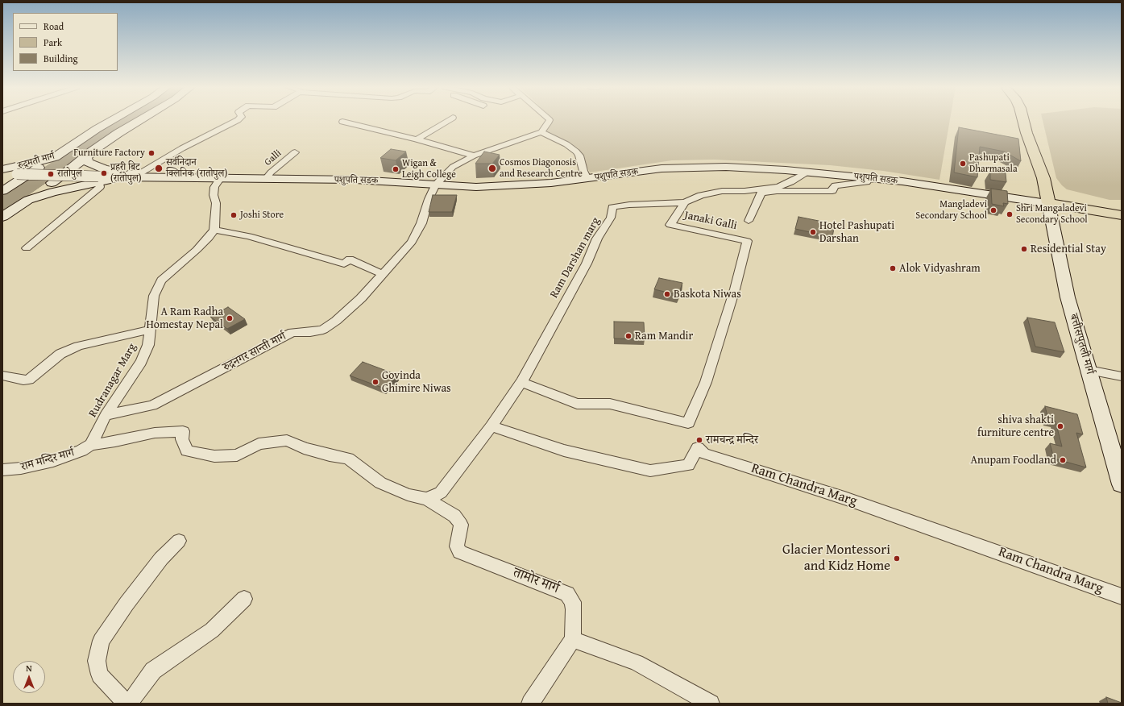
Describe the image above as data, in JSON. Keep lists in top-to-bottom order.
{
  "streets": {
    "main road": ["रुद्रमती मार्ग", "पशुपति सडक", "बत्तीसपुतली मार्ग"],
    "street": [
      "Galli",
      "Janaki Galli",
      "Ram Darshan marg",
      "रुद्रनगर सान्ती मार्ग",
      "Rudranagar Marg",
      "राम मन्दिर मार्ग",
      "Ram Chandra Marg",
      "तामोर मार्ग"
    ]
  },
  "crossings": [
    ["Galli", "पशुपति सडक"],
    ["पशुपति सडक", "Janaki Galli"],
    ["पशुपति सडक", "बत्तीसपुतली मार्ग"],
    ["पशुपति सडक", "रुद्रनगर सान्ती मार्ग"],
    ["Janaki Galli", "Ram Darshan marg"],
    ["रुद्रनगर सान्ती मार्ग", "Rudranagar Marg"],
    ["Rudranagar Marg", "राम मन्दिर मार्ग"],
    ["राम मन्दिर मार्ग", "तामोर मार्ग"]
  ],
  "places": [
    "Furniture Factory",
    "Pashupati Dharmasala",
    "सर्वनिदान क्लिनिक (रातोपुल)",
    "Cosmos Diagonosis and Research Centre",
    "Wigan & Leigh College",
    "प्रहरी बिट (रातोपुल)",
    "रातोपुल",
    "Mangladevi Secondary School",
    "Shri Mangaladevi Secondary School",
    "Joshi Store",
    "Hotel Pashupati Darshan",
    "Residential Stay",
    "Alok Vidyashram",
    "Baskota Niwas",
    "A Ram Radha Homestay Nepal",
    "Ram Mandir",
    "Govinda Ghimire Niwas",
    "shiva shakti furniture centre",
    "रामचन्द्र मन्दिर",
    "Anupam Foodland",
    "Glacier Montessori and Kidz Home"
  ],
  "legend": ["Road", "Park", "Building"],
  "north": "top"
}
